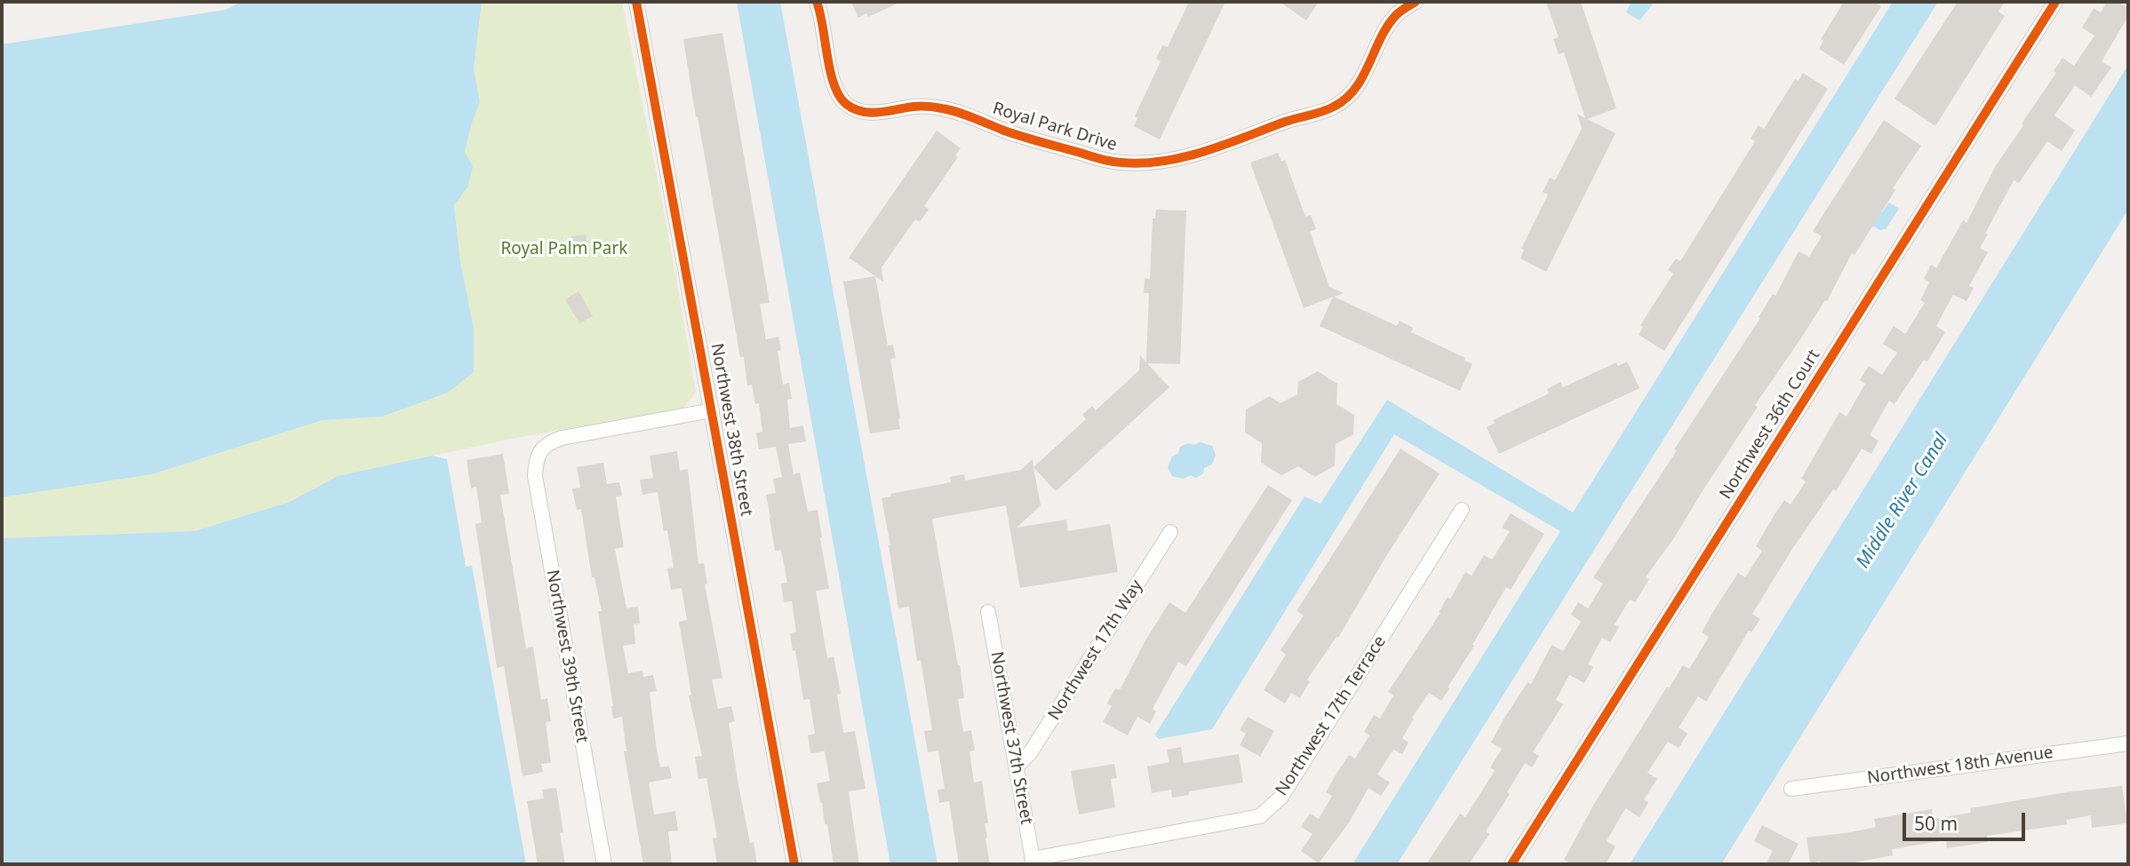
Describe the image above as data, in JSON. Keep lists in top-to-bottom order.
{
  "streets": {
    "street": [
      "Royal Park Drive",
      "Northwest 36th Court",
      "Northwest 38th Street",
      "Northwest 17th Way",
      "Northwest 39th Street",
      "Northwest 17th Terrace",
      "Northwest 37th Street",
      "Northwest 18th Avenue"
    ]
  },
  "crossings": [
    ["Northwest 38th Street", "Northwest 39th Street"],
    ["Northwest 17th Way", "Northwest 37th Street"],
    ["Northwest 17th Terrace", "Northwest 37th Street"]
  ],
  "water": ["Middle River Canal"],
  "parks": ["Royal Palm Park"],
  "scale_bar": "50 m"
}
